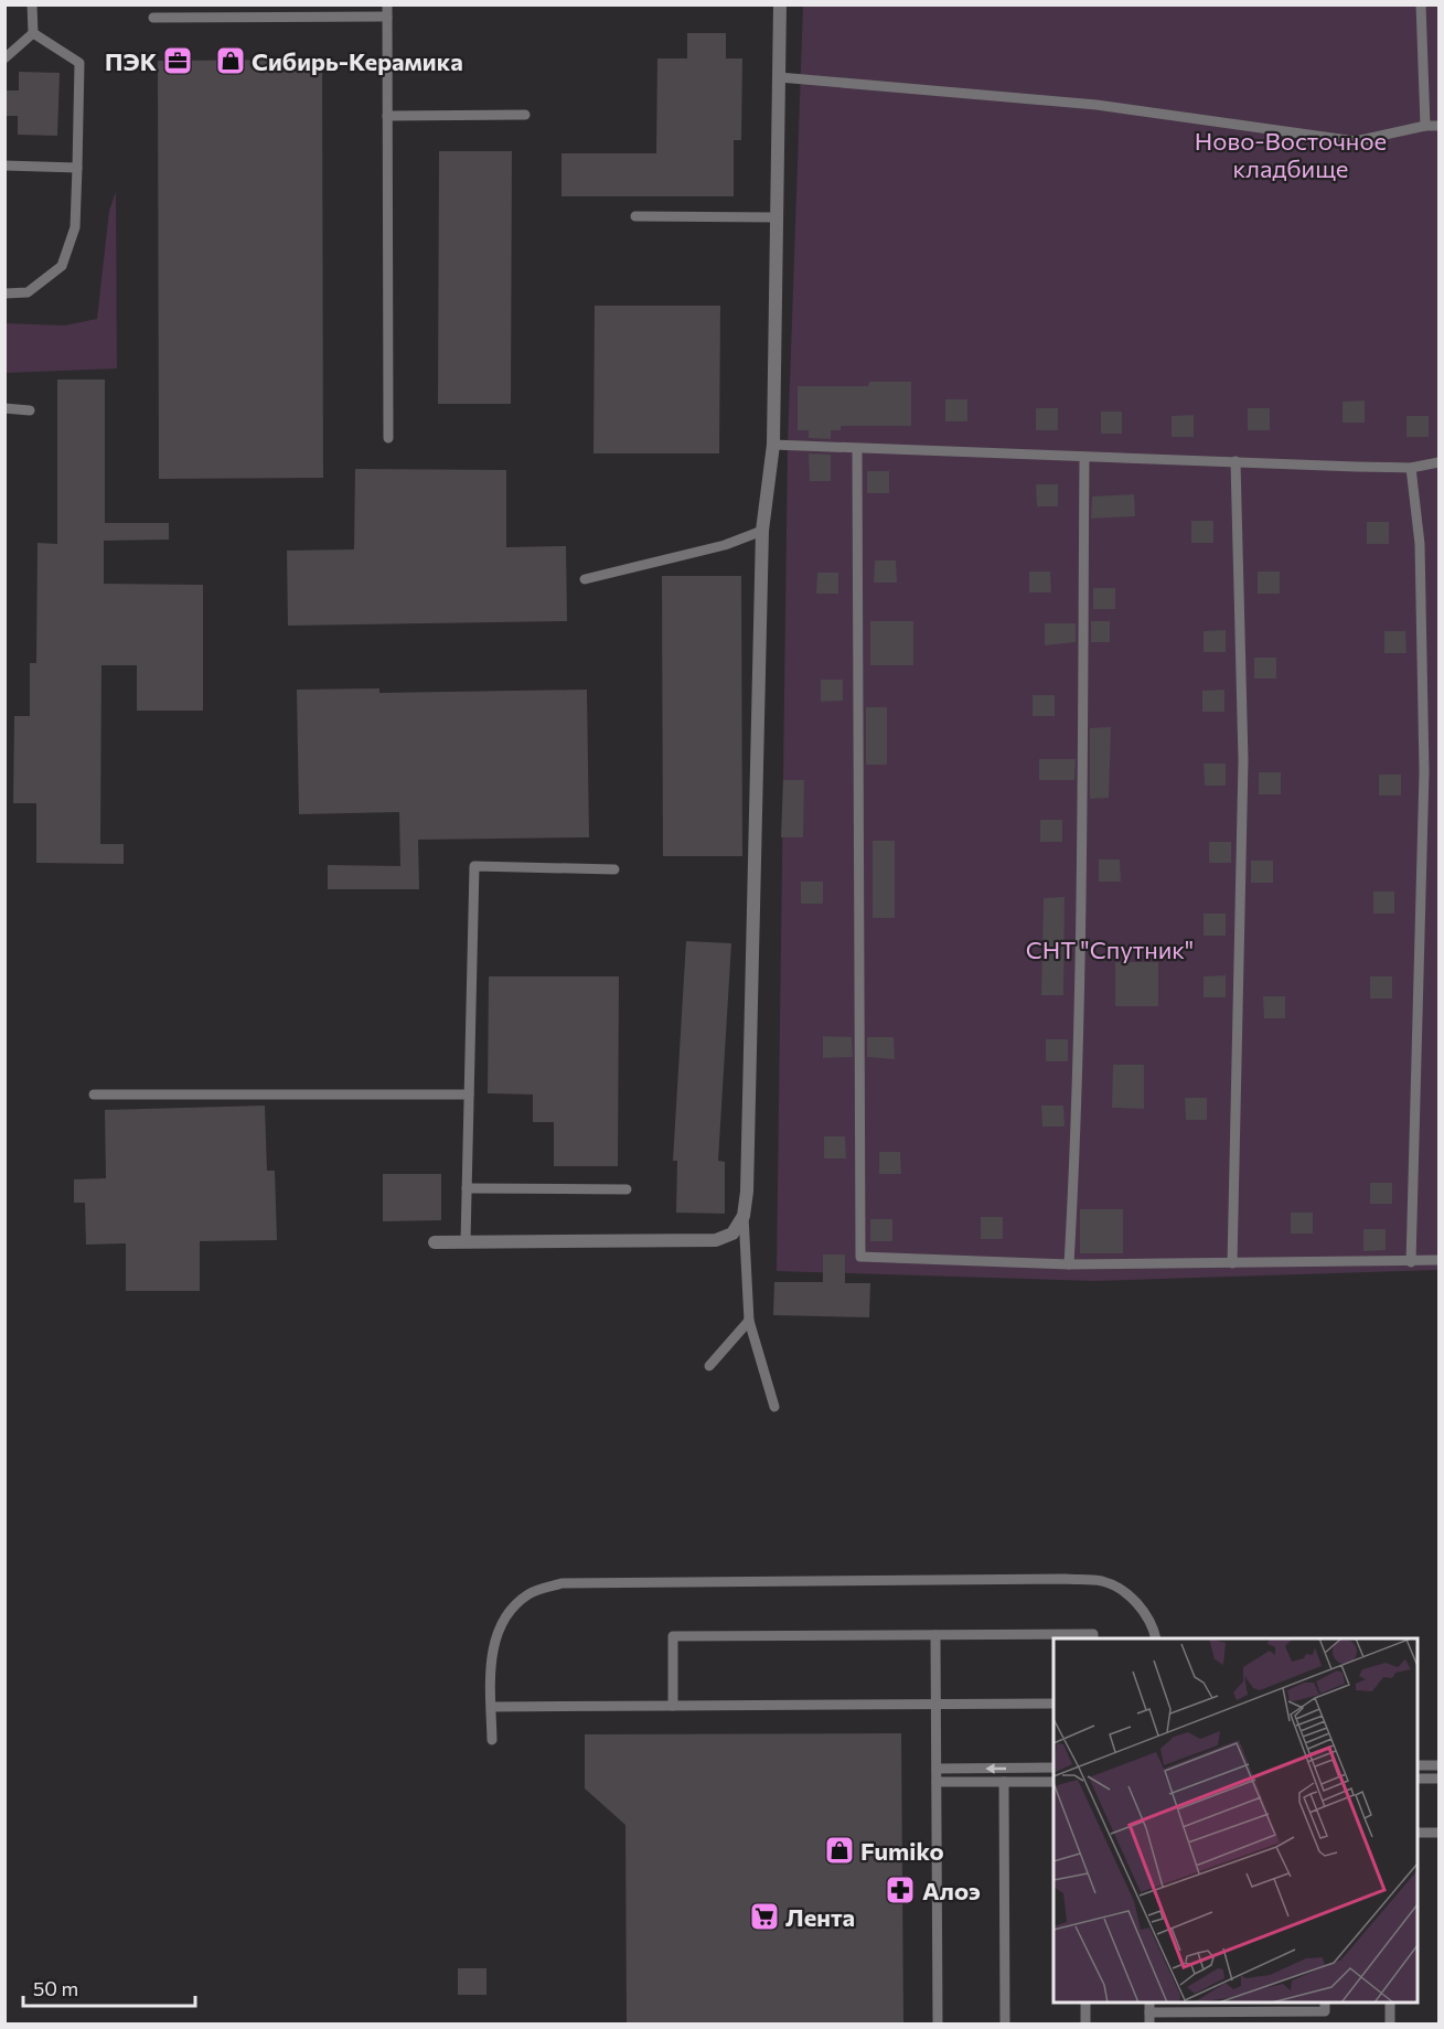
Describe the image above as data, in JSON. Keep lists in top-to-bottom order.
{
  "parks": ["Ново-Восточное кладбище", "СНТ \"Спутник\""],
  "places": {
    "office": ["ПЭК"],
    "shop": ["Сибирь-Керамика", "Fumiko"],
    "pharmacy": ["Алоэ"],
    "supermarket": ["Лента"]
  },
  "scale_bar": "50 m"
}
